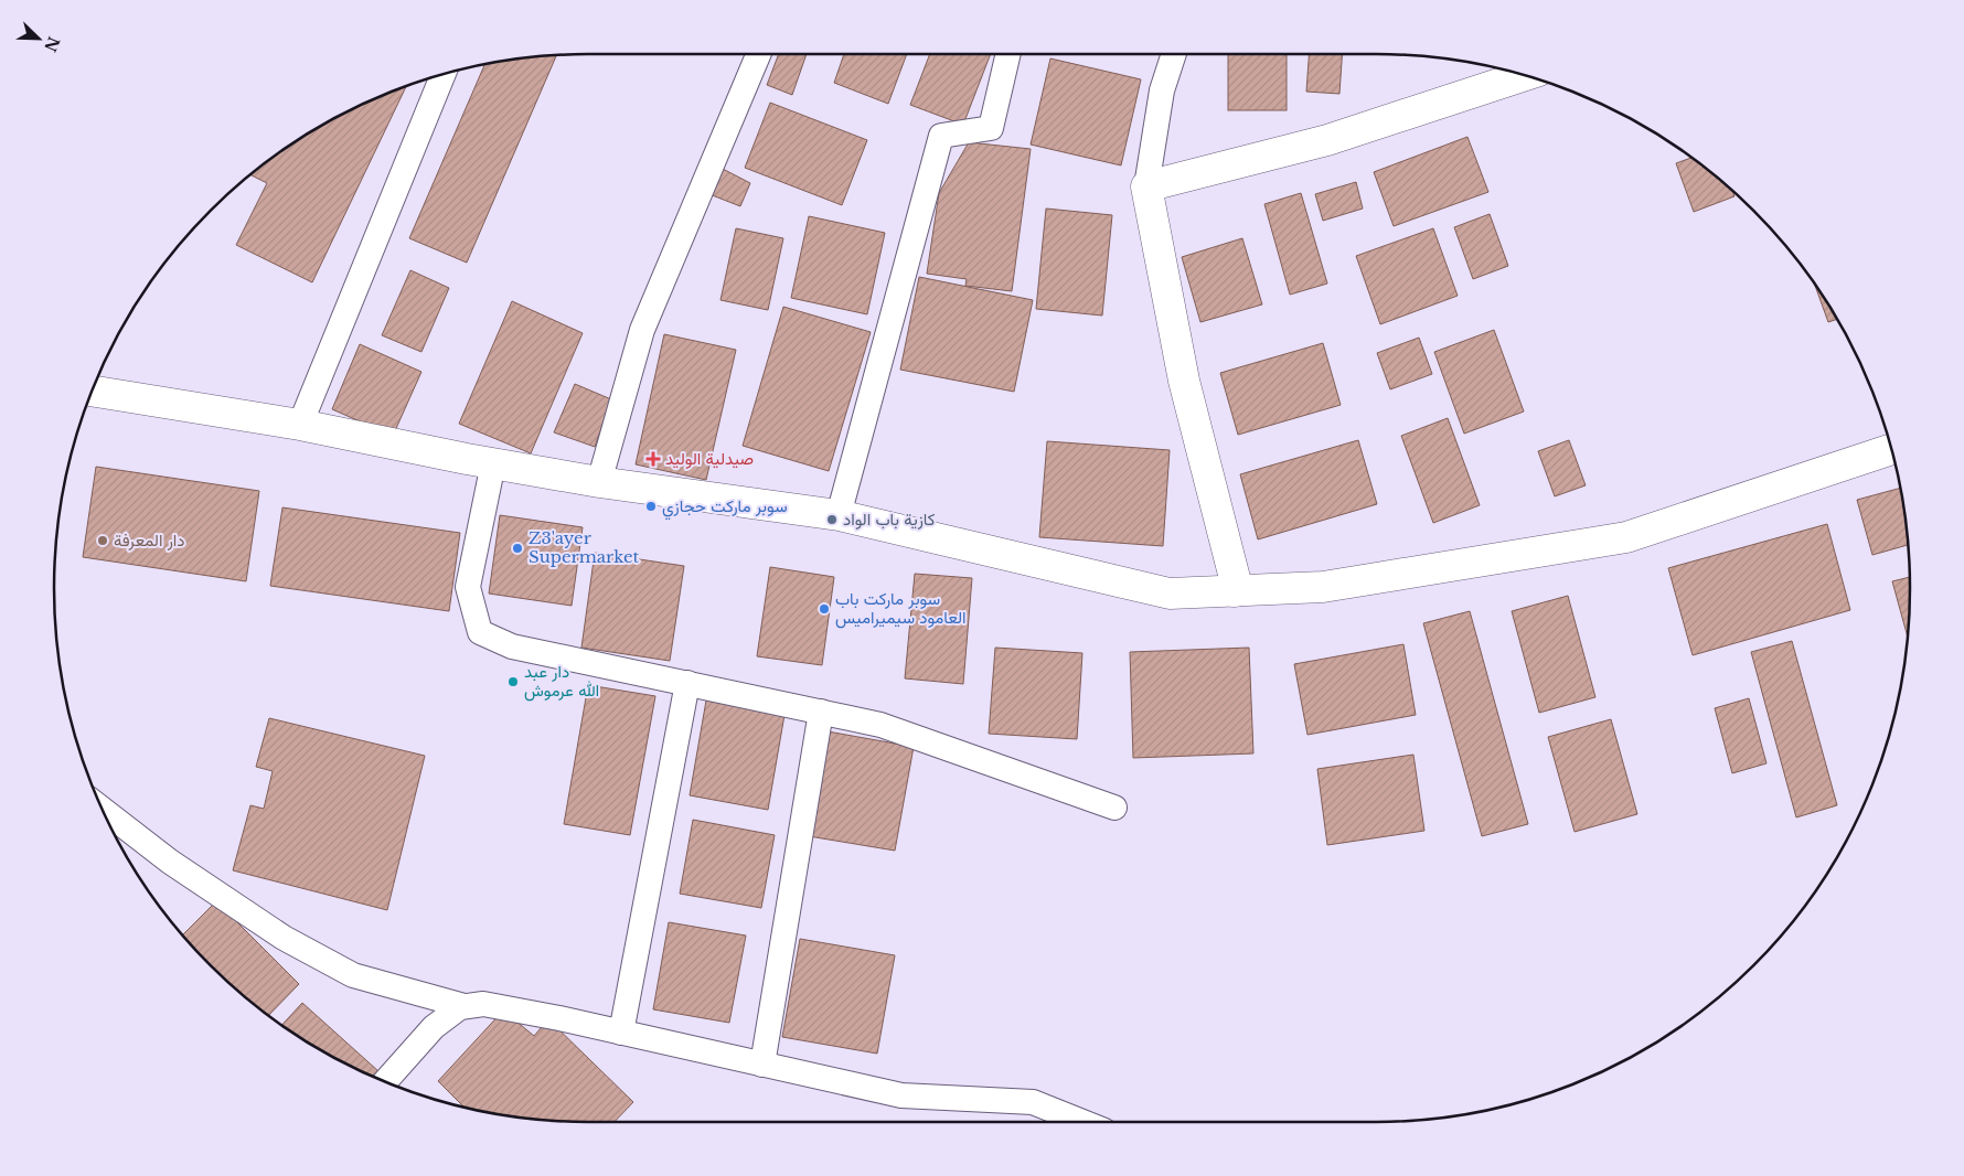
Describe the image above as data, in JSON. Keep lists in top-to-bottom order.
{
  "places": {
    "health": ["صيدلية الوليد"],
    "other": [
      "سوبر ماركت حجازي",
      "كازية باب الواد",
      "دار المعرفة",
      "Z3'ayer Supermarket",
      "سوبر ماركت باب العامود سيميراميس",
      "دار عبد الله عرموش"
    ]
  },
  "north": "bottom right"
}
